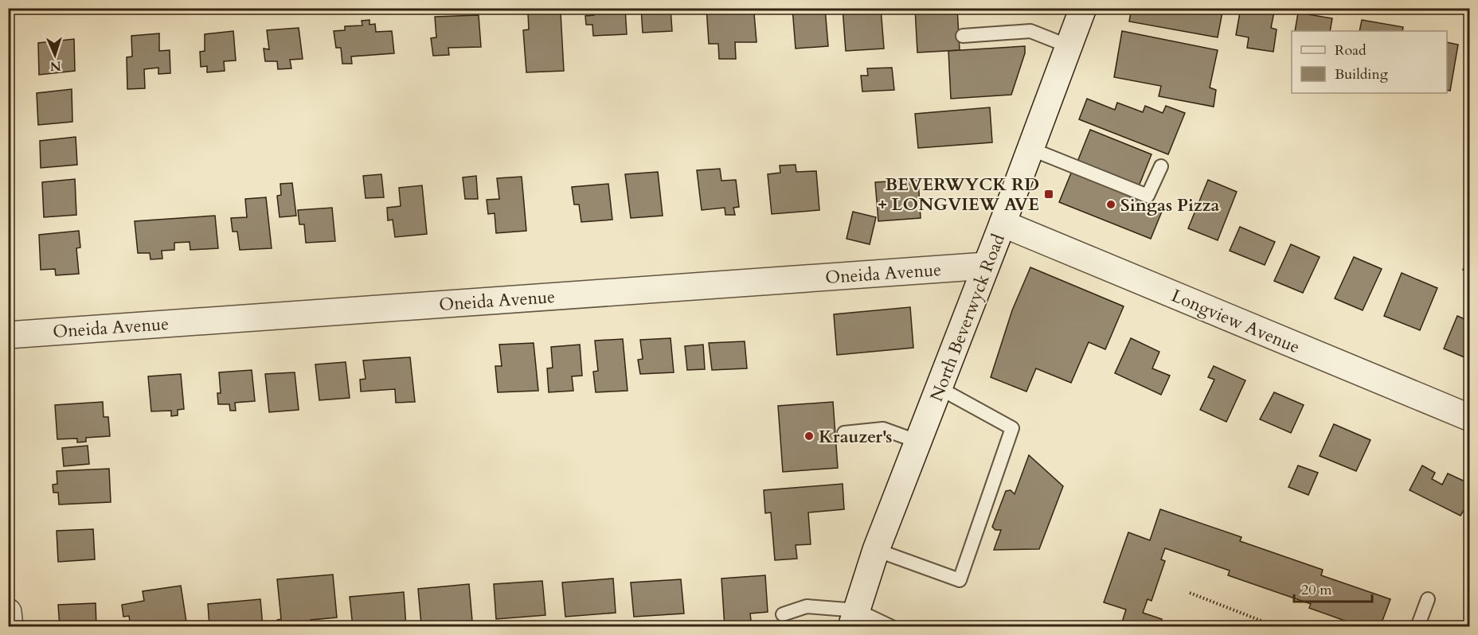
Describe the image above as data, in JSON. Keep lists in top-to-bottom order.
{
  "streets": {
    "street": ["Oneida Avenue", "North Beverwyck Road", "Longview Avenue"]
  },
  "crossings": [
    ["Oneida Avenue", "North Beverwyck Road"],
    ["North Beverwyck Road", "Longview Avenue"]
  ],
  "places": {
    "transit": ["BEVERWYCK RD + LONGVIEW AVE"],
    "other": ["Singas Pizza", "Krauzer's"]
  },
  "legend": ["Road", "Building"],
  "scale_bar": "20 m",
  "north": "bottom"
}
